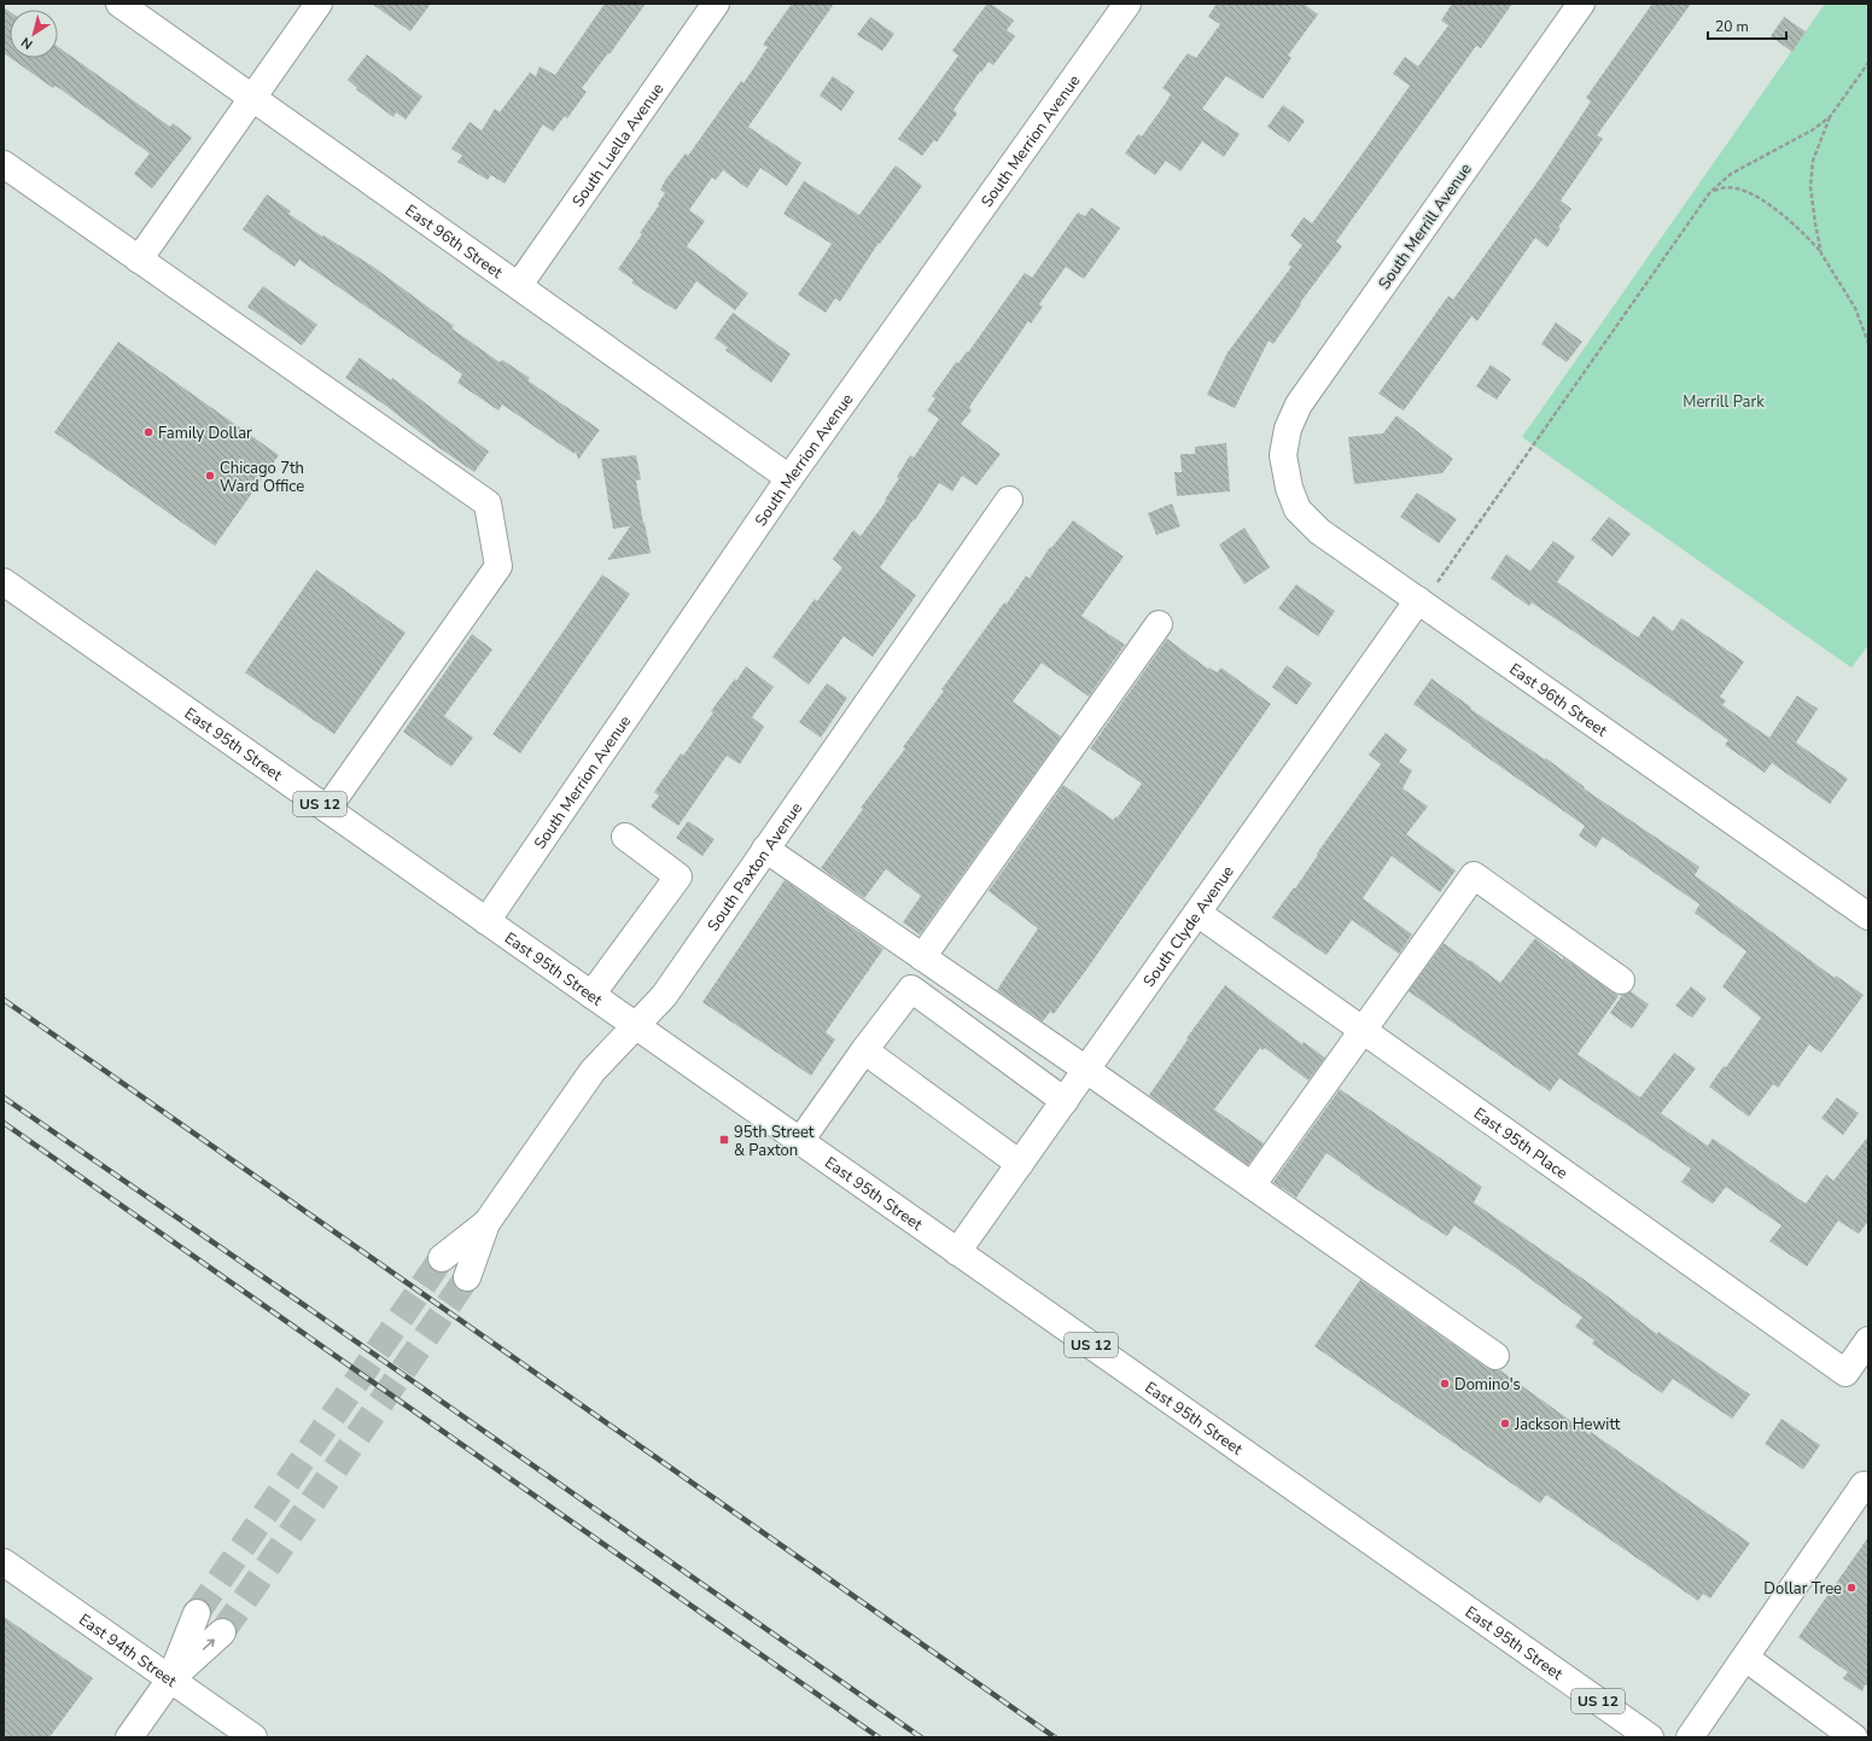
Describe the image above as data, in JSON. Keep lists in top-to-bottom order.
{
  "streets": {
    "street": [
      "South Merrion Avenue",
      "South Luella Avenue",
      "South Merrill Avenue",
      "East 96th Street",
      "East 95th Street",
      "US 12",
      "South Paxton Avenue",
      "South Clyde Avenue",
      "East 95th Place",
      "East 94th Street"
    ]
  },
  "crossings": [
    ["South Merrion Avenue", "East 96th Street"],
    ["South Merrion Avenue", "East 95th Street"],
    ["South Luella Avenue", "East 96th Street"],
    ["South Merrill Avenue", "East 96th Street"],
    ["East 96th Street", "South Clyde Avenue"],
    ["East 95th Street", "South Paxton Avenue"],
    ["East 95th Street", "South Clyde Avenue"],
    ["South Clyde Avenue", "East 95th Place"]
  ],
  "parks": ["Merrill Park"],
  "places": {
    "other": [
      "Family Dollar",
      "Chicago 7th Ward Office",
      "Domino's",
      "Jackson Hewitt",
      "Dollar Tree"
    ],
    "transit": ["95th Street & Paxton"]
  },
  "scale_bar": "20 m",
  "north": "bottom left"
}
